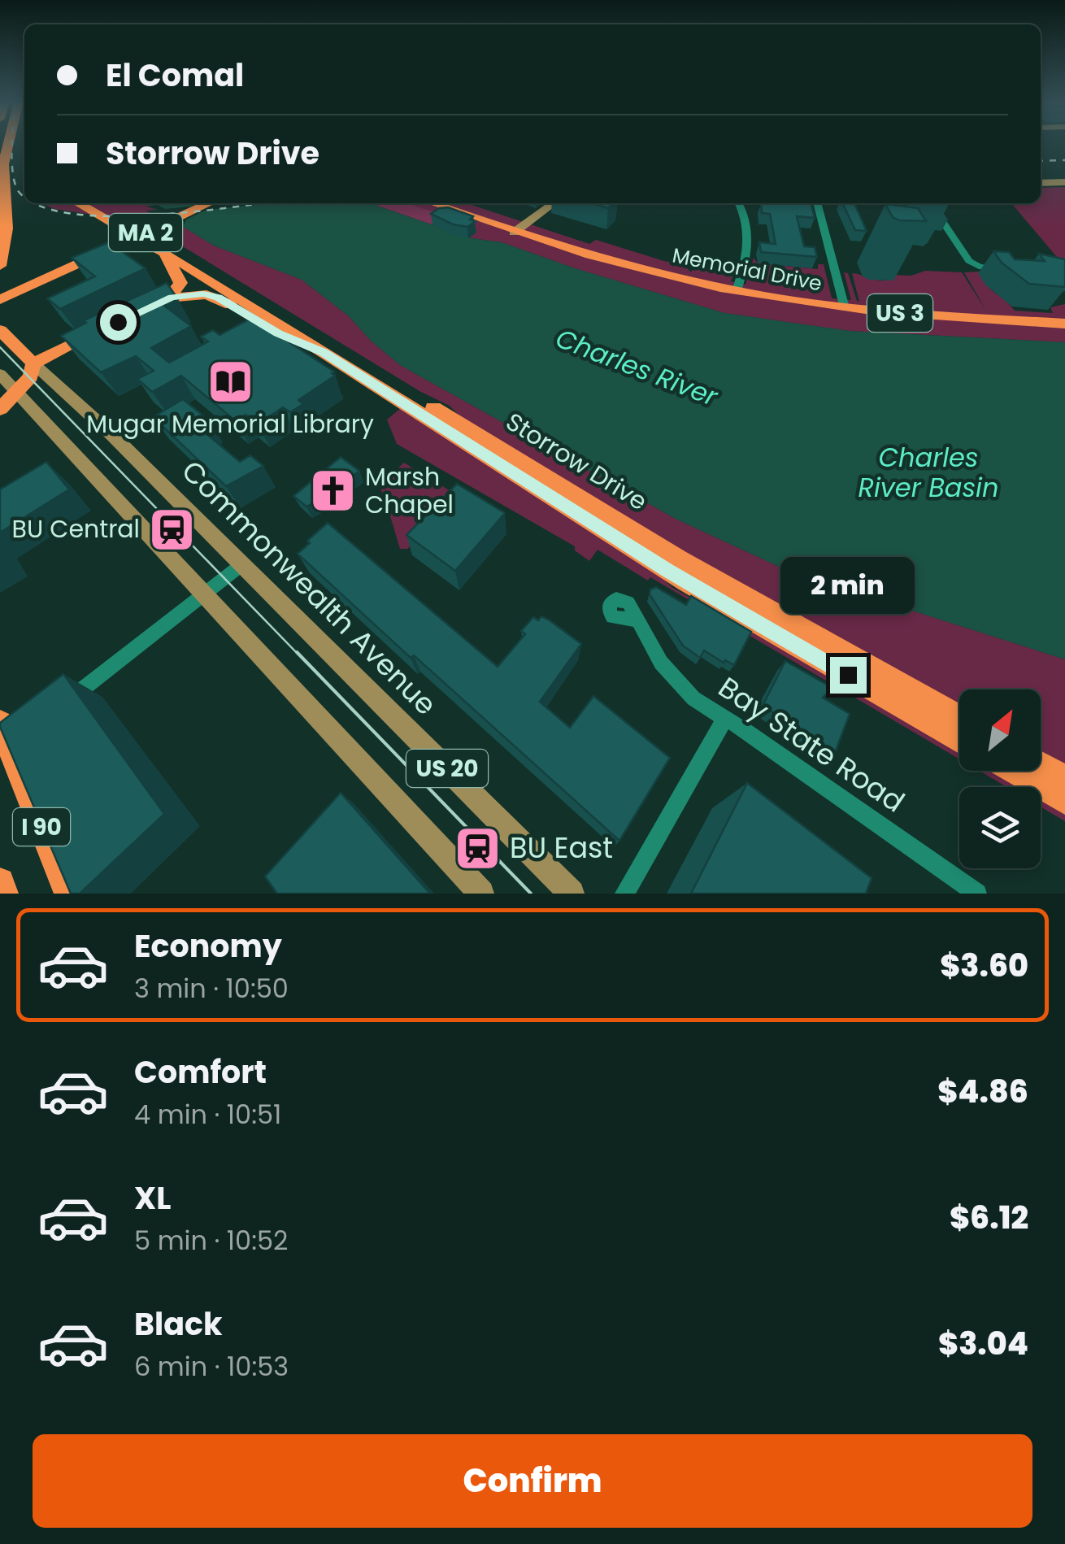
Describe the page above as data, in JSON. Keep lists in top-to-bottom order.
{
  "streets": {
    "highway": [
      "MA 2",
      "Memorial Drive",
      "US 3",
      "Storrow Drive",
      "Commonwealth Avenue",
      "US 20",
      "I 90"
    ],
    "street": ["Bay State Road"]
  },
  "water": ["Charles River", "Charles River Basin"],
  "places": {
    "library": ["Mugar Memorial Library"],
    "church": ["Marsh Chapel"],
    "station": ["BU Central", "BU East"]
  },
  "north": "top right",
  "page": {
    "banner": ["El Comal", "Storrow Drive"],
    "bubble": "2 min",
    "list": [
      {
        "name": "Economy",
        "note": "3 min · 10:50",
        "value": "$3.60"
      },
      {
        "name": "Comfort",
        "note": "4 min · 10:51",
        "value": "$4.86"
      },
      {
        "name": "XL",
        "note": "5 min · 10:52",
        "value": "$6.12"
      },
      {
        "name": "Black",
        "note": "6 min · 10:53",
        "value": "$3.04"
      }
    ],
    "buttons": "Confirm"
  }
}
